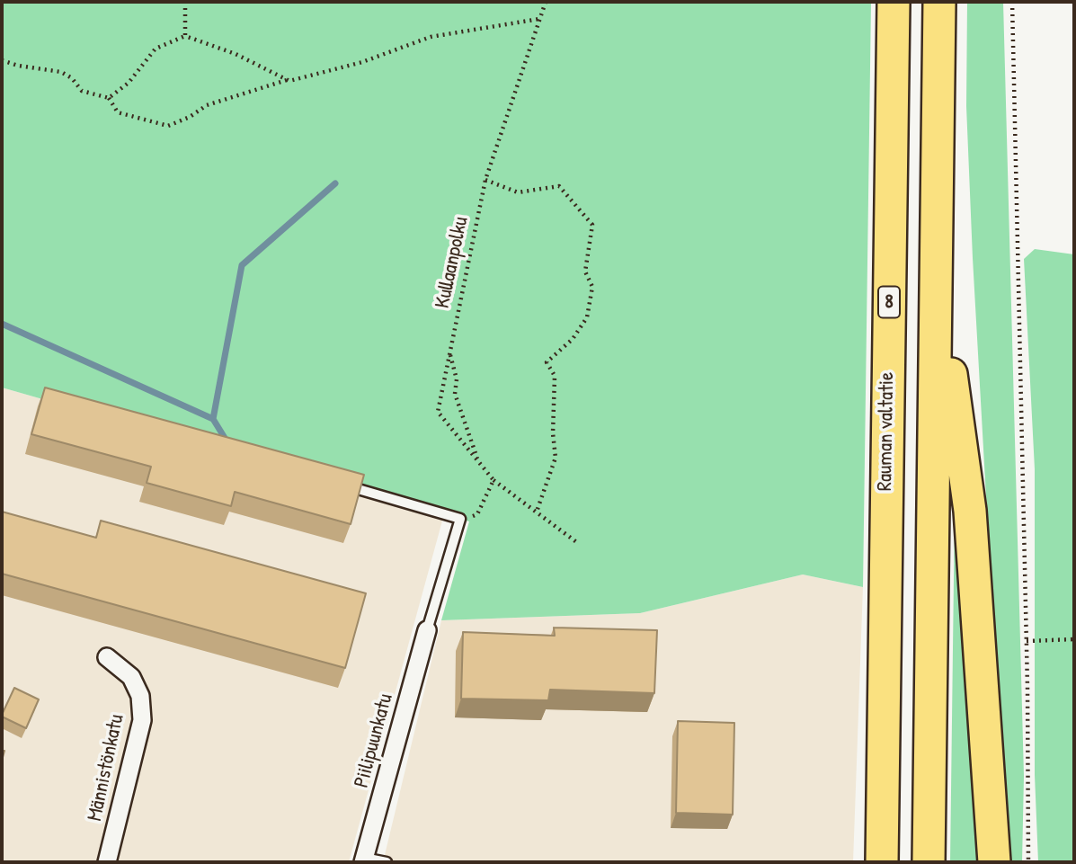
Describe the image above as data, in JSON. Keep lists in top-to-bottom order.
{
  "streets": {
    "highway": ["8", "Rauman valtatie"],
    "street": ["Piilipuunkatu", "Männistönkatu"],
    "path": ["Kullaanpolku"]
  }
}
